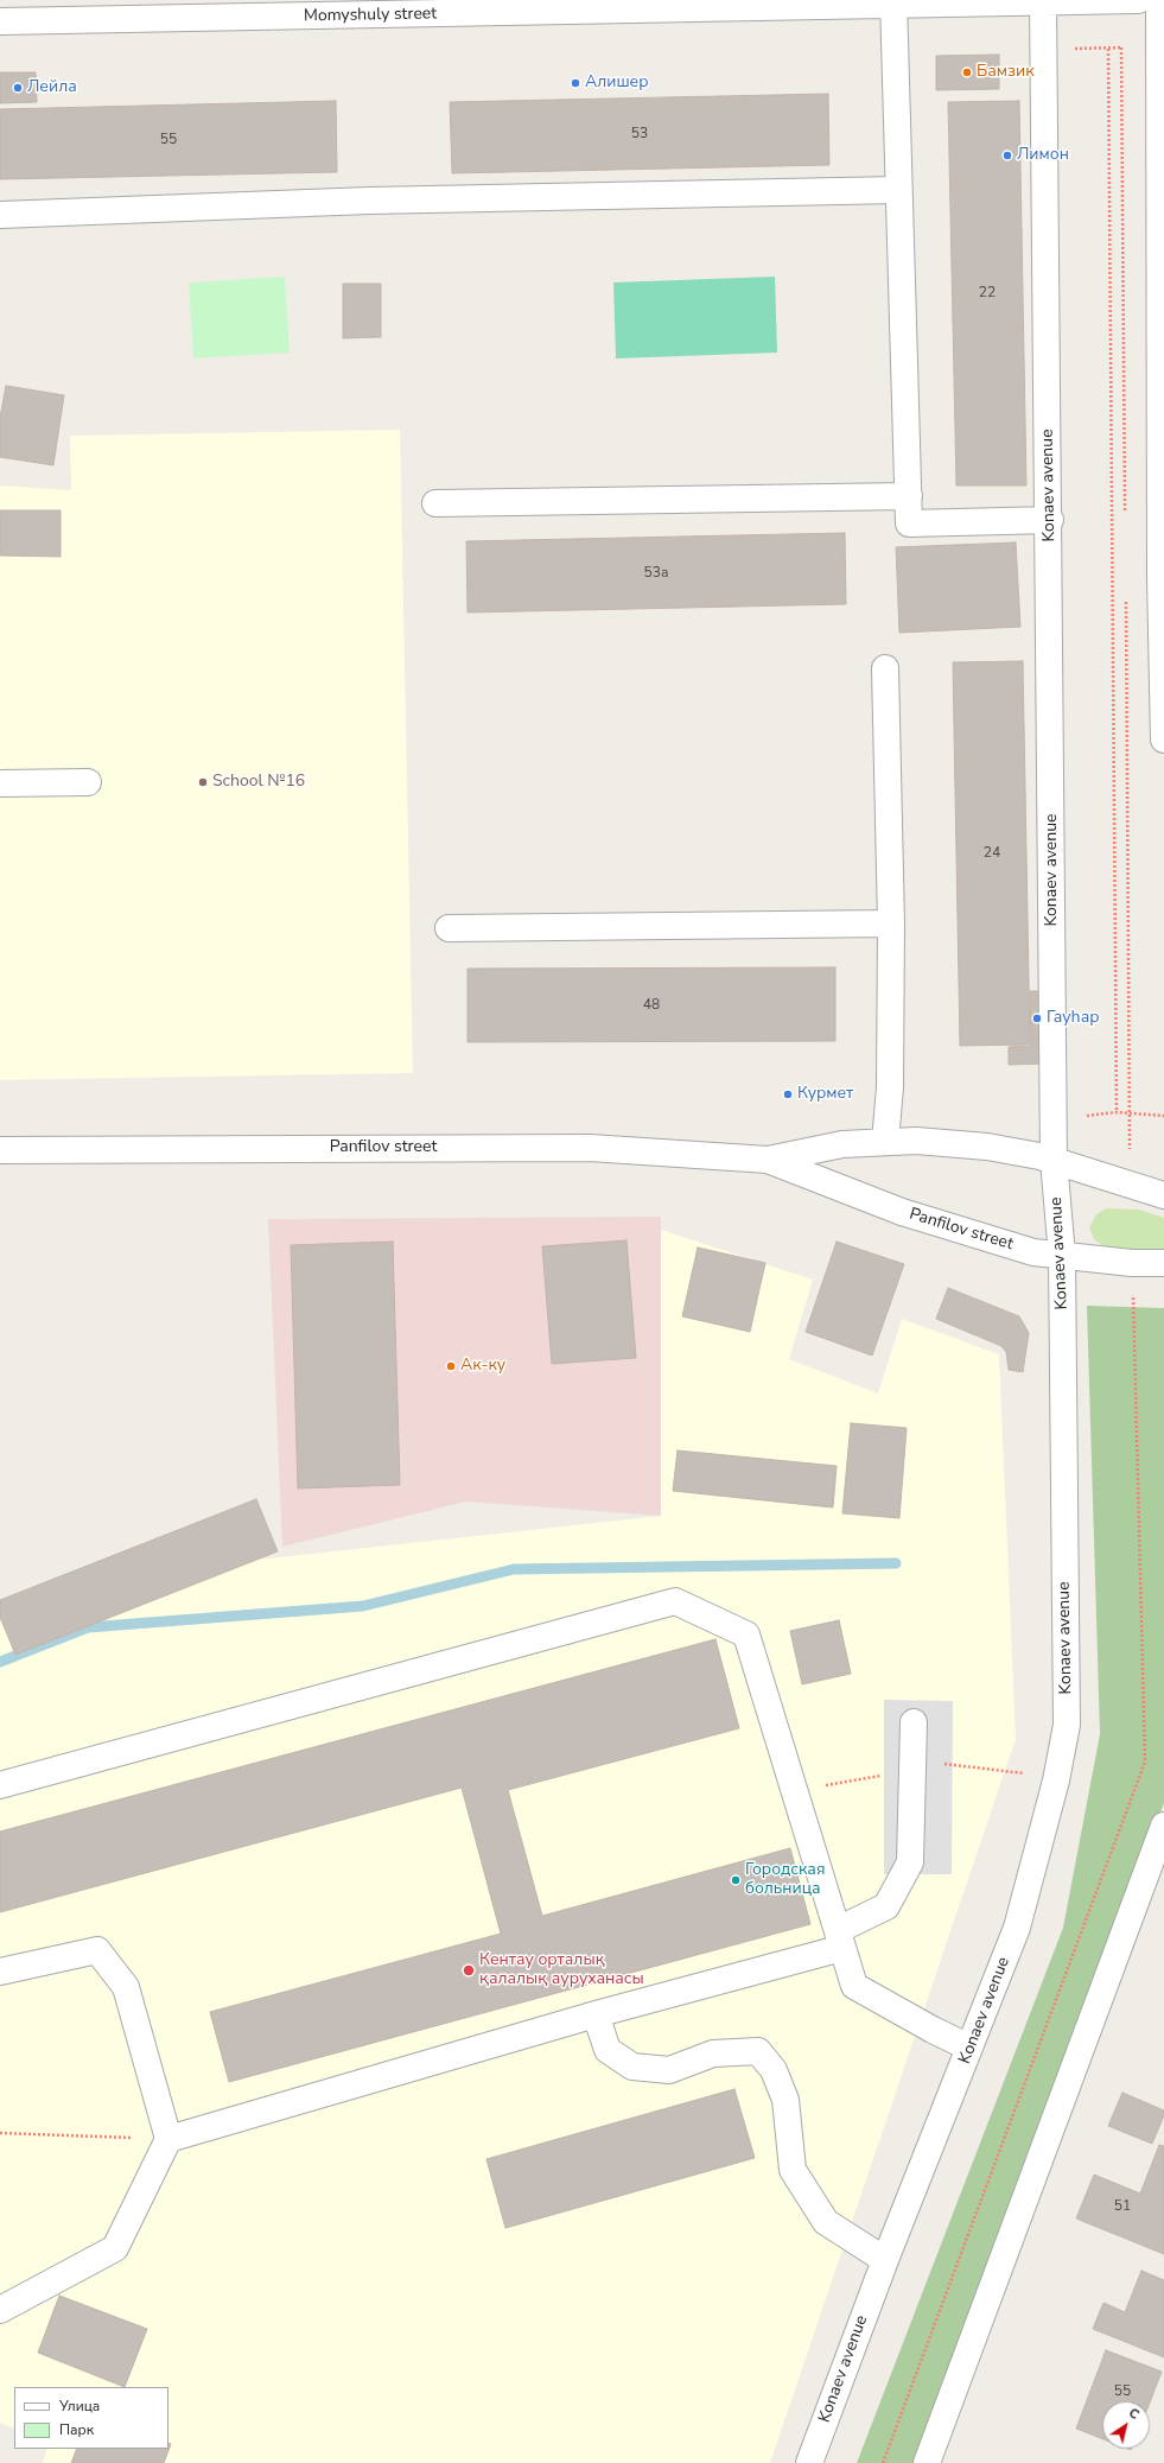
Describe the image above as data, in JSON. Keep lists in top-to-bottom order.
{
  "streets": {
    "street": ["Momyshuly street", "Konaev avenue", "Panfilov street"]
  },
  "crossings": [
    ["Momyshuly street", "Konaev avenue"],
    ["Konaev avenue", "Panfilov street"]
  ],
  "places": [
    "Бамзик",
    "Алишер",
    "Лейла",
    "Лимон",
    "School №16",
    "Гауһар",
    "Курмет",
    "Ак-ку",
    "Городская больница",
    "Кентау орталық қалалық ауруханасы"
  ],
  "house_numbers": [
    "53",
    "55",
    "22",
    "53а",
    "24",
    "48",
    "51",
    "55"
  ],
  "legend": ["Улица", "Парк"],
  "north": "top right"
}
